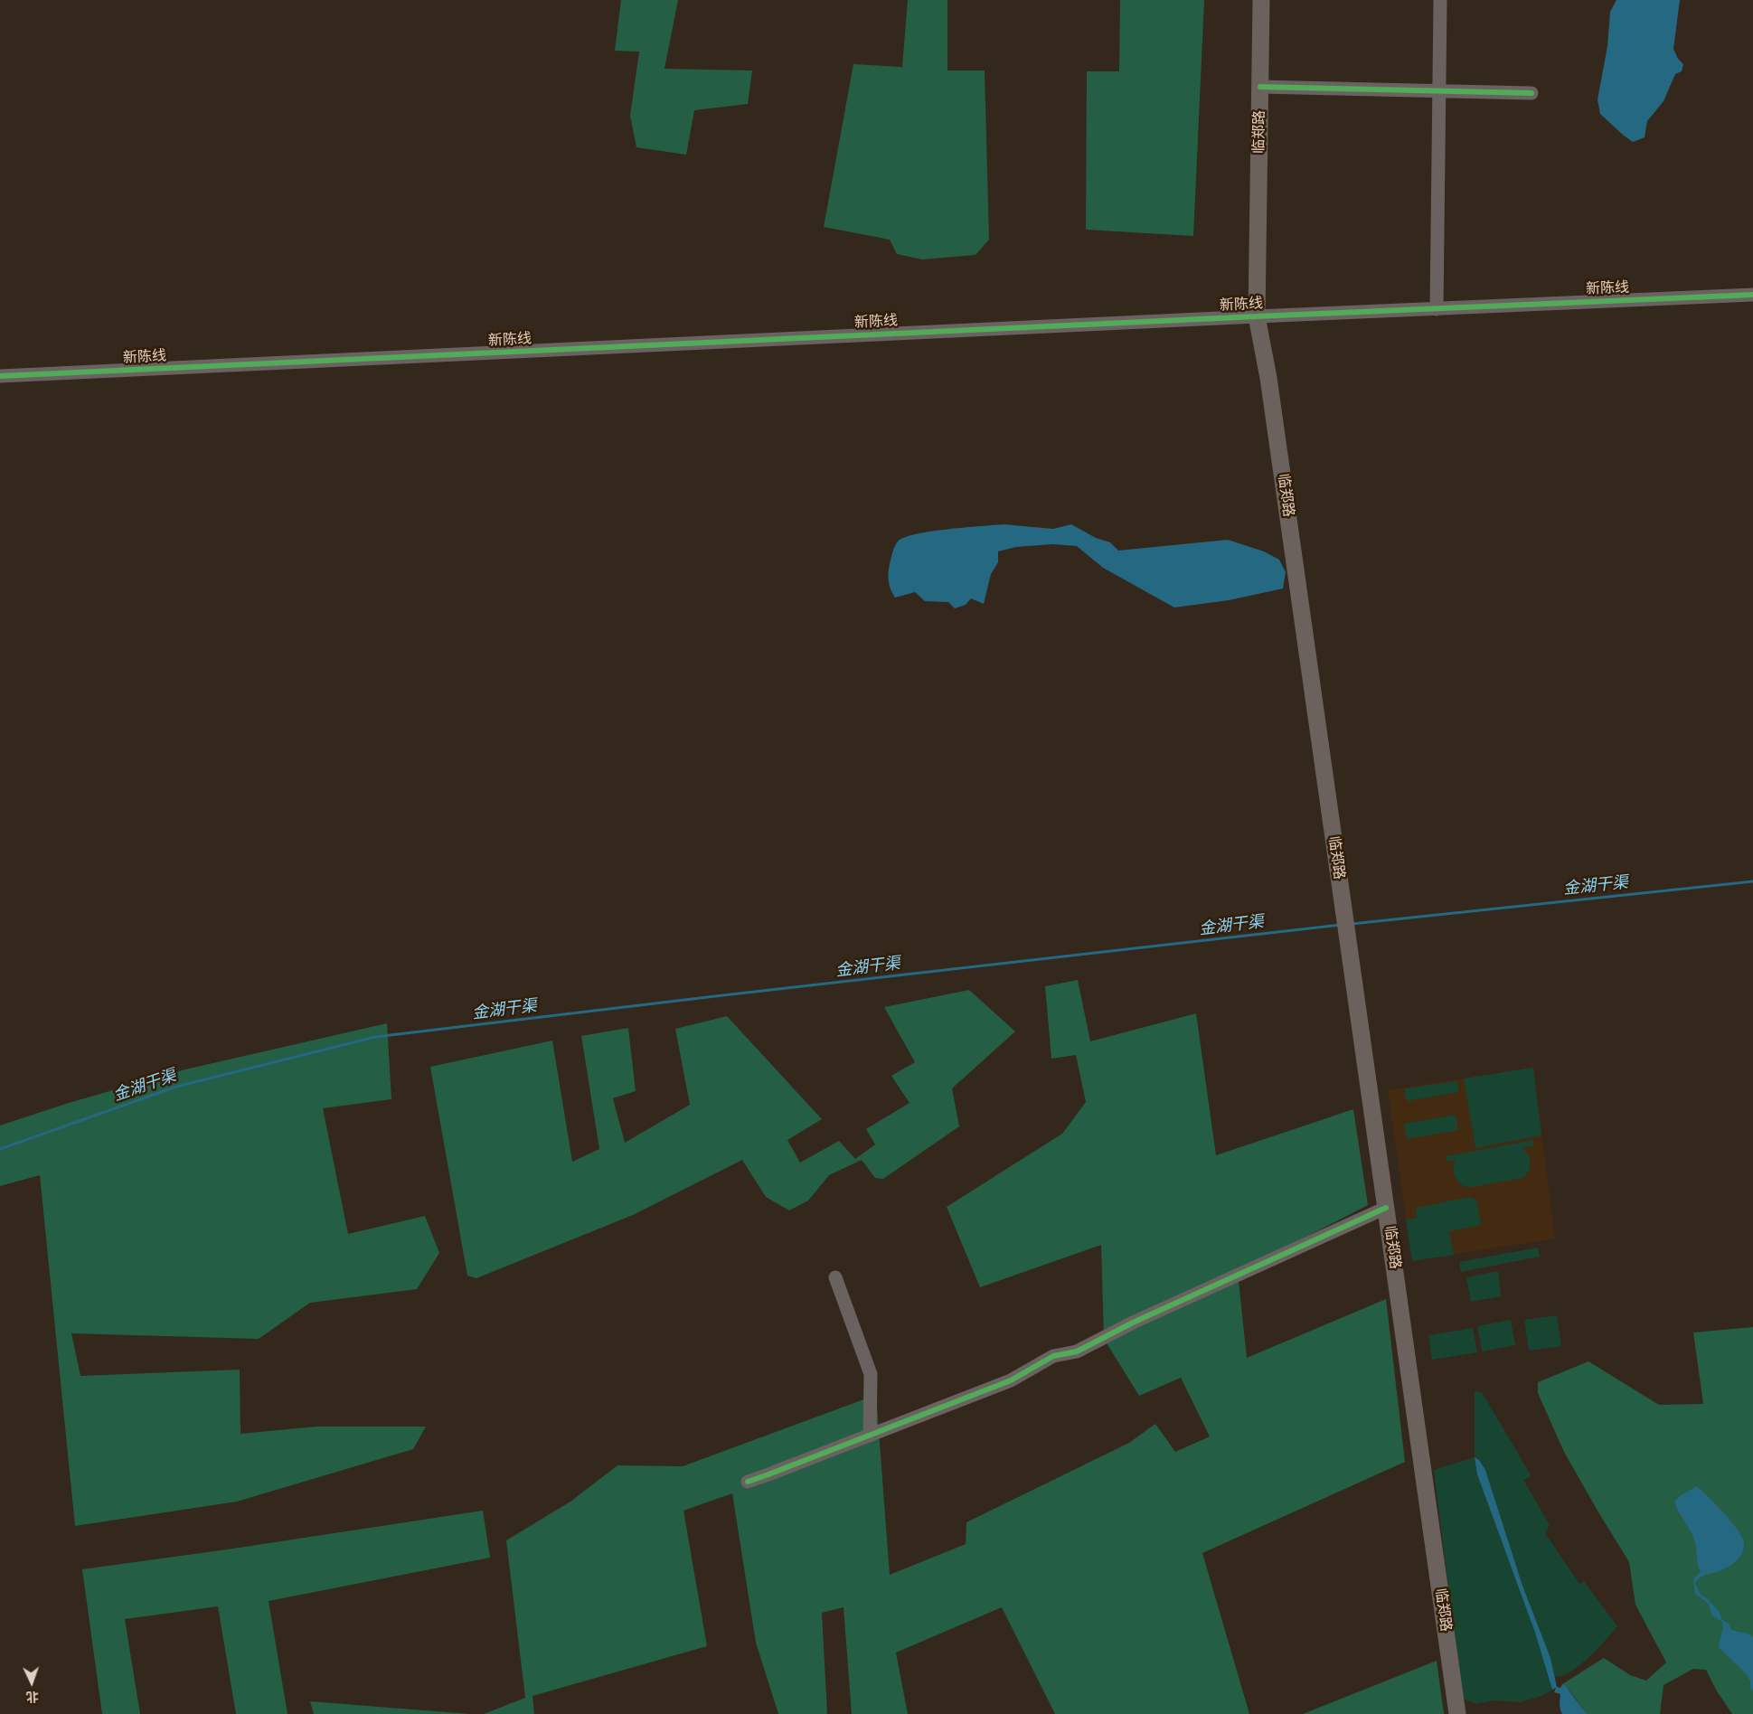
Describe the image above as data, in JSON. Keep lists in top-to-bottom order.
{
  "streets": {
    "main road": ["临郑路"],
    "street": ["新陈线"]
  },
  "crossings": [
    ["临郑路", "新陈线"]
  ],
  "water": ["金湖干渠"],
  "north": "bottom"
}
